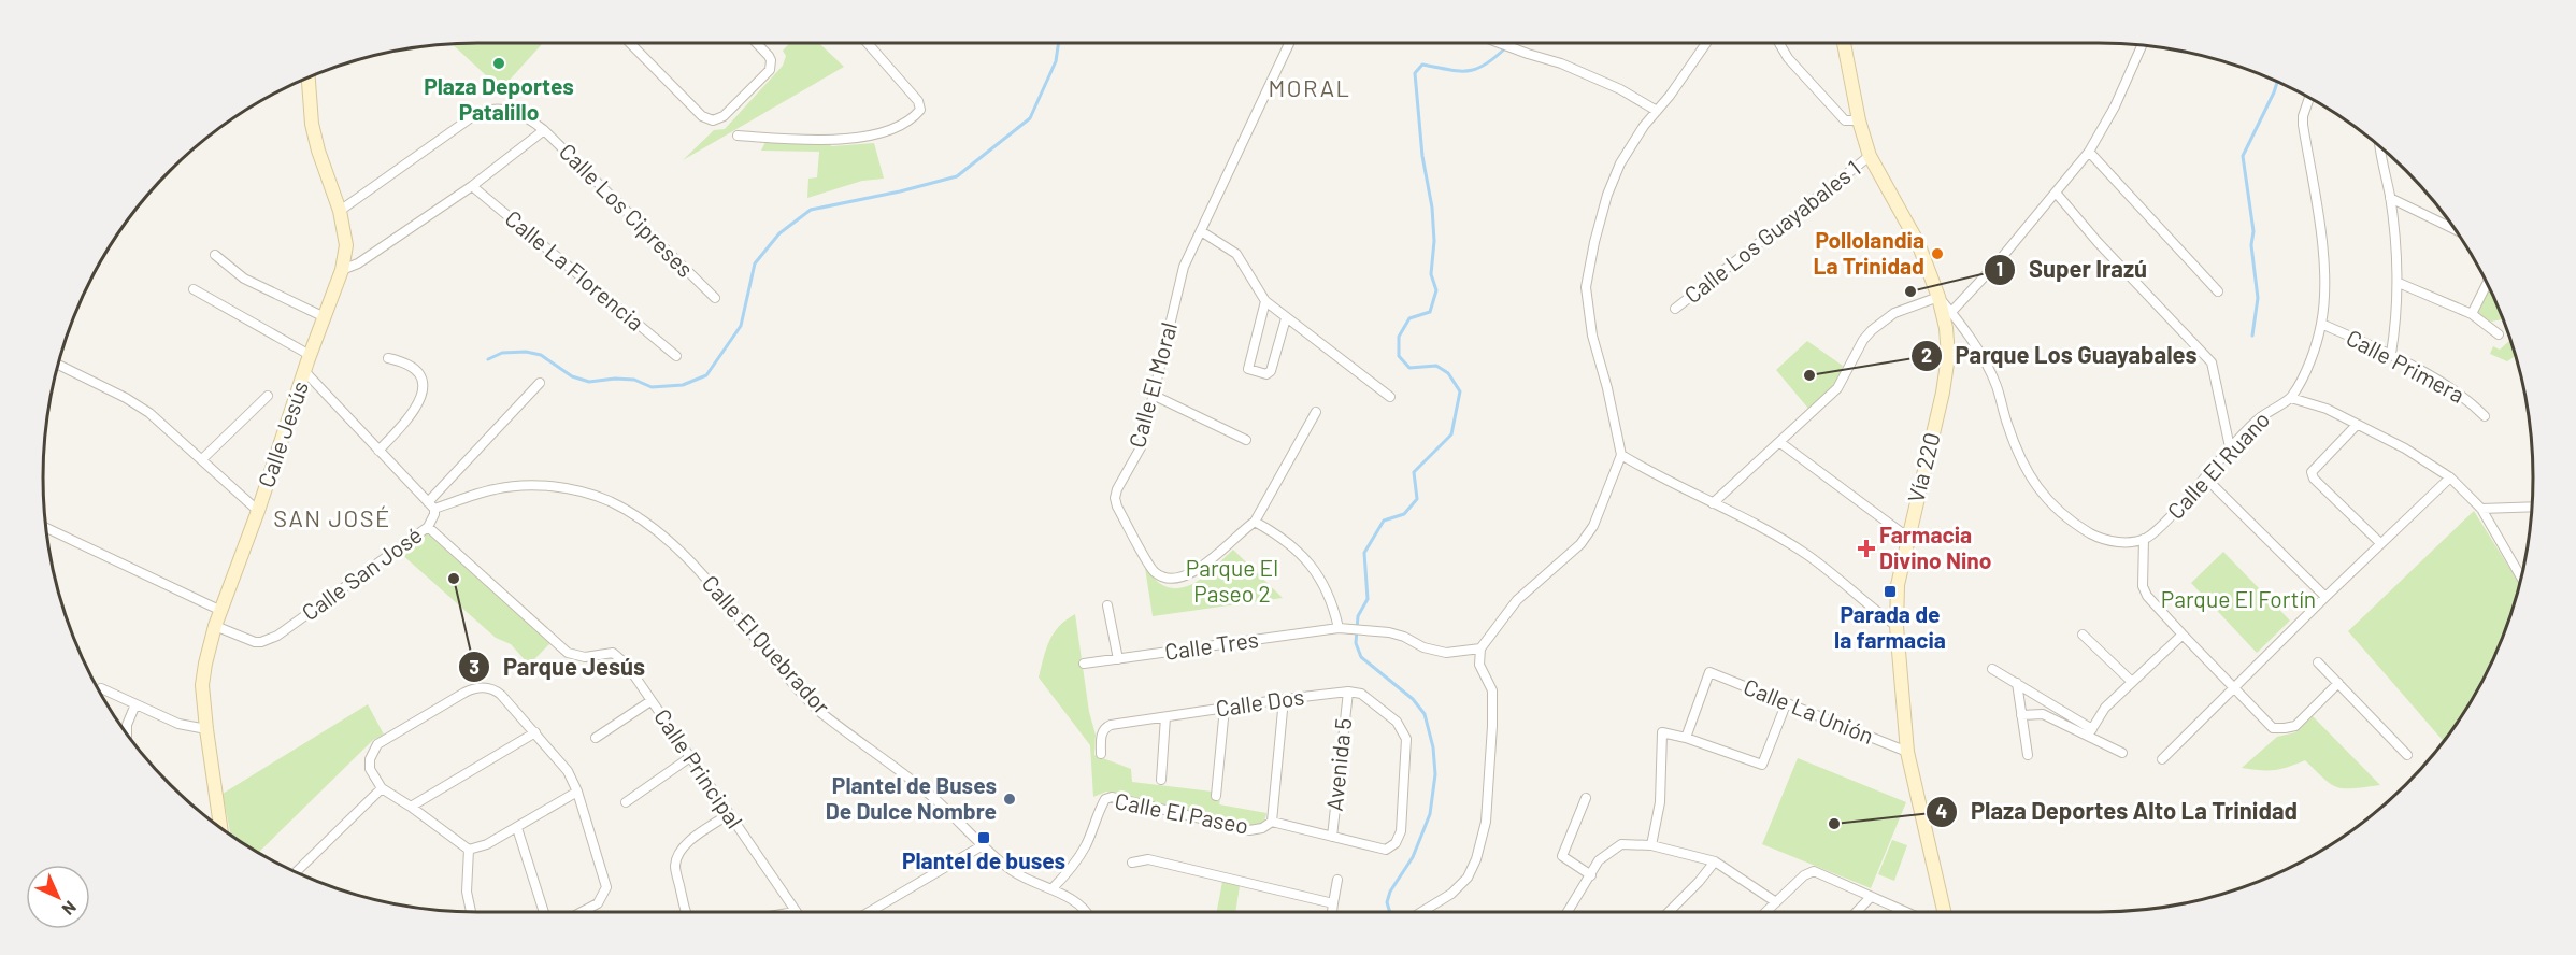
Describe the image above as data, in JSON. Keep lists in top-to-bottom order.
{
  "streets": {
    "main road": ["Calle Jesús", "Vía 220"],
    "street": [
      "Calle Los Cipreses",
      "Calle Los Guayabales 1",
      "Calle La Florencia",
      "Calle Primera",
      "Calle El Moral",
      "Calle El Ruano",
      "Calle San José",
      "Calle El Quebrador",
      "Calle Tres",
      "Calle Dos",
      "Calle La Unión",
      "Avenida 5",
      "Calle Principal",
      "Calle El Paseo"
    ]
  },
  "crossings": [
    ["Calle Los Cipreses", "Calle Jesús"],
    ["Calle Los Guayabales 1", "Vía 220"],
    ["Calle Primera", "Calle El Ruano"],
    ["Calle Jesús", "Calle San José"],
    ["Vía 220", "Calle La Unión"],
    ["Calle San José", "Calle El Quebrador"],
    ["Calle San José", "Calle Principal"],
    ["Calle El Quebrador", "Calle El Paseo"],
    ["Calle Dos", "Avenida 5"],
    ["Calle Dos", "Calle El Paseo"],
    ["Avenida 5", "Calle El Paseo"]
  ],
  "districts": ["MORAL", "SAN JOSÉ"],
  "parks": ["Parque El Paseo 2", "Parque El Fortín"],
  "places": {
    "other": [
      "Plaza Deportes Patalillo",
      "Pollolandia La Trinidad",
      "Super Irazú",
      "Parque Los Guayabales",
      "Parque Jesús",
      "Plantel de Buses De Dulce Nombre",
      "Plaza Deportes Alto La Trinidad"
    ],
    "health": ["Farmacia Divino Nino"],
    "transit": ["Parada de la farmacia", "Plantel de buses"]
  },
  "north": "bottom right"
}
